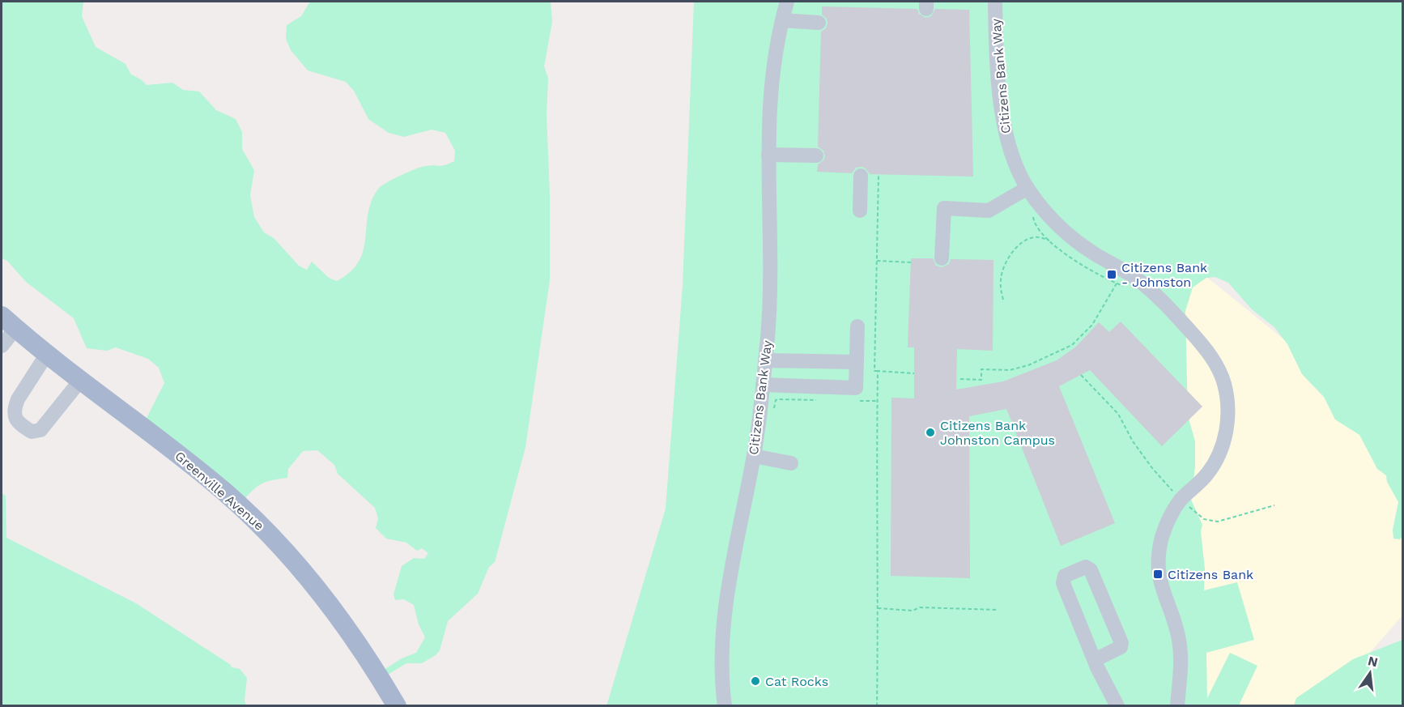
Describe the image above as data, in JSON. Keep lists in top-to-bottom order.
{
  "streets": {
    "main road": ["Greenville Avenue"],
    "lane": ["Citizens Bank Way"]
  },
  "places": {
    "transit": ["Citizens Bank - Johnston", "Citizens Bank"],
    "other": ["Citizens Bank Johnston Campus", "Cat Rocks"]
  },
  "north": "top"
}
